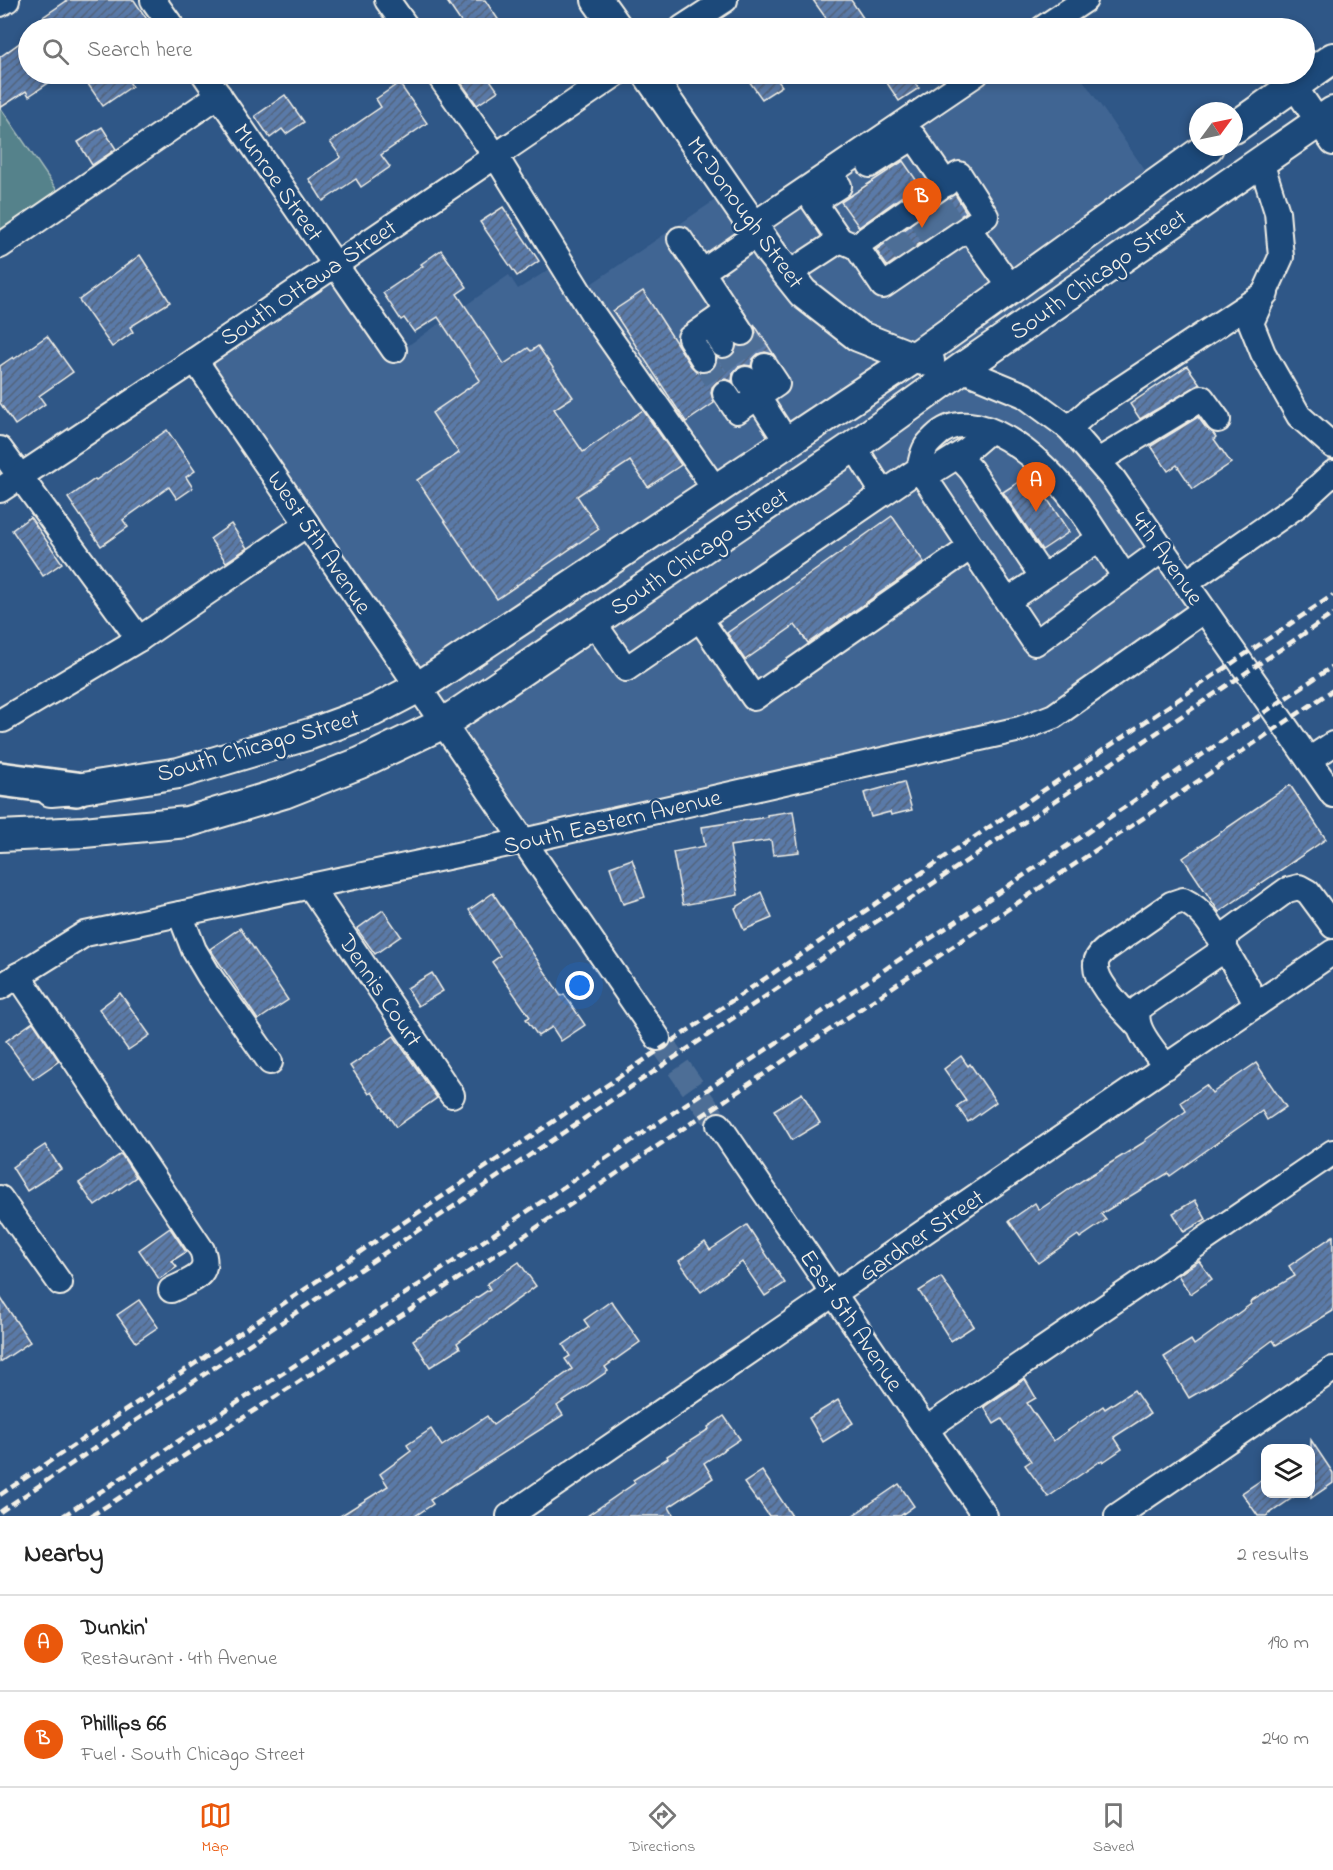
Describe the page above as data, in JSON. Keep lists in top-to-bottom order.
{
  "streets": {
    "main road": ["McDonough Street", "South Chicago Street"],
    "street": [
      "Munroe Street",
      "South Ottawa Street",
      "West 5th Avenue",
      "4th Avenue",
      "South Eastern Avenue",
      "Dennis Court",
      "Gardner Street",
      "East 5th Avenue"
    ]
  },
  "crossings": [
    ["Munroe Street", "South Ottawa Street"],
    ["McDonough Street", "South Chicago Street"],
    ["McDonough Street", "4th Avenue"],
    ["South Chicago Street", "West 5th Avenue"],
    ["South Chicago Street", "4th Avenue"],
    ["South Ottawa Street", "West 5th Avenue"],
    ["4th Avenue", "South Eastern Avenue"],
    ["South Eastern Avenue", "Dennis Court"],
    ["Gardner Street", "East 5th Avenue"]
  ],
  "north": "top right",
  "page": {
    "search": "Search here",
    "pins": ["B", "A"],
    "heading": ["Nearby", "2 results"],
    "list": [
      {
        "mark": "A",
        "name": "Dunkin'",
        "note": "Restaurant · 4th Avenue",
        "value": "190 m"
      },
      {
        "mark": "B",
        "name": "Phillips 66",
        "note": "Fuel · South Chicago Street",
        "value": "240 m"
      }
    ],
    "nav": ["Map", "Directions", "Saved"]
  }
}
